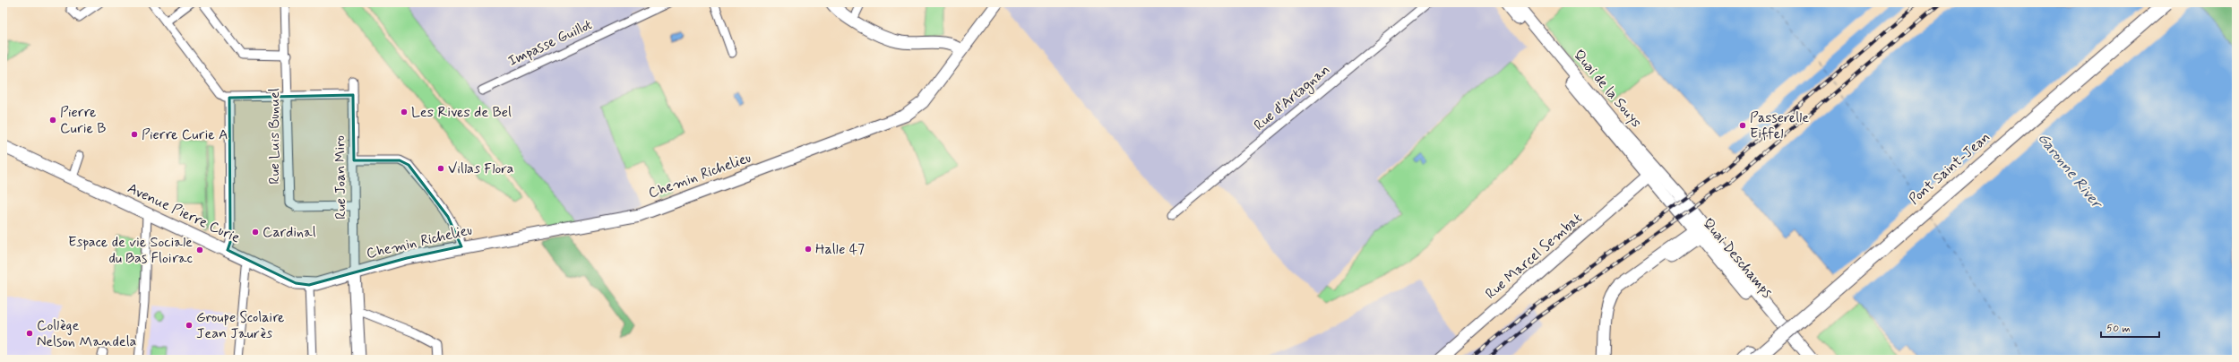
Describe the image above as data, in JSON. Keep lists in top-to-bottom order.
{
  "streets": {
    "main road": ["Pont Saint-Jean"],
    "street": [
      "Impasse Guillot",
      "Quai de la Souys",
      "Rue d'Artagnan",
      "Rue Luis Bunuel",
      "Chemin Richelieu",
      "Rue Joan Miro",
      "Avenue Pierre Curie",
      "Rue Marcel Sembat",
      "Quai Deschamps"
    ]
  },
  "crossings": [
    ["Quai de la Souys", "Rue Marcel Sembat"],
    ["Quai de la Souys", "Quai Deschamps"],
    ["Rue Luis Bunuel", "Rue Joan Miro"],
    ["Chemin Richelieu", "Rue Joan Miro"],
    ["Chemin Richelieu", "Avenue Pierre Curie"],
    ["Rue Joan Miro", "Avenue Pierre Curie"],
    ["Rue Marcel Sembat", "Quai Deschamps"]
  ],
  "water": ["Garonne River"],
  "places": [
    "Les Rives de Bel",
    "Pierre Curie B",
    "Passerelle Eiffel",
    "Pierre Curie A",
    "Villas Flora",
    "Cardinal",
    "Halle 47",
    "Espace de vie Sociale du Bas Floirac",
    "Groupe Scolaire Jean Jaurès",
    "Collège Nelson Mandela"
  ],
  "scale_bar": "50 m"
}
